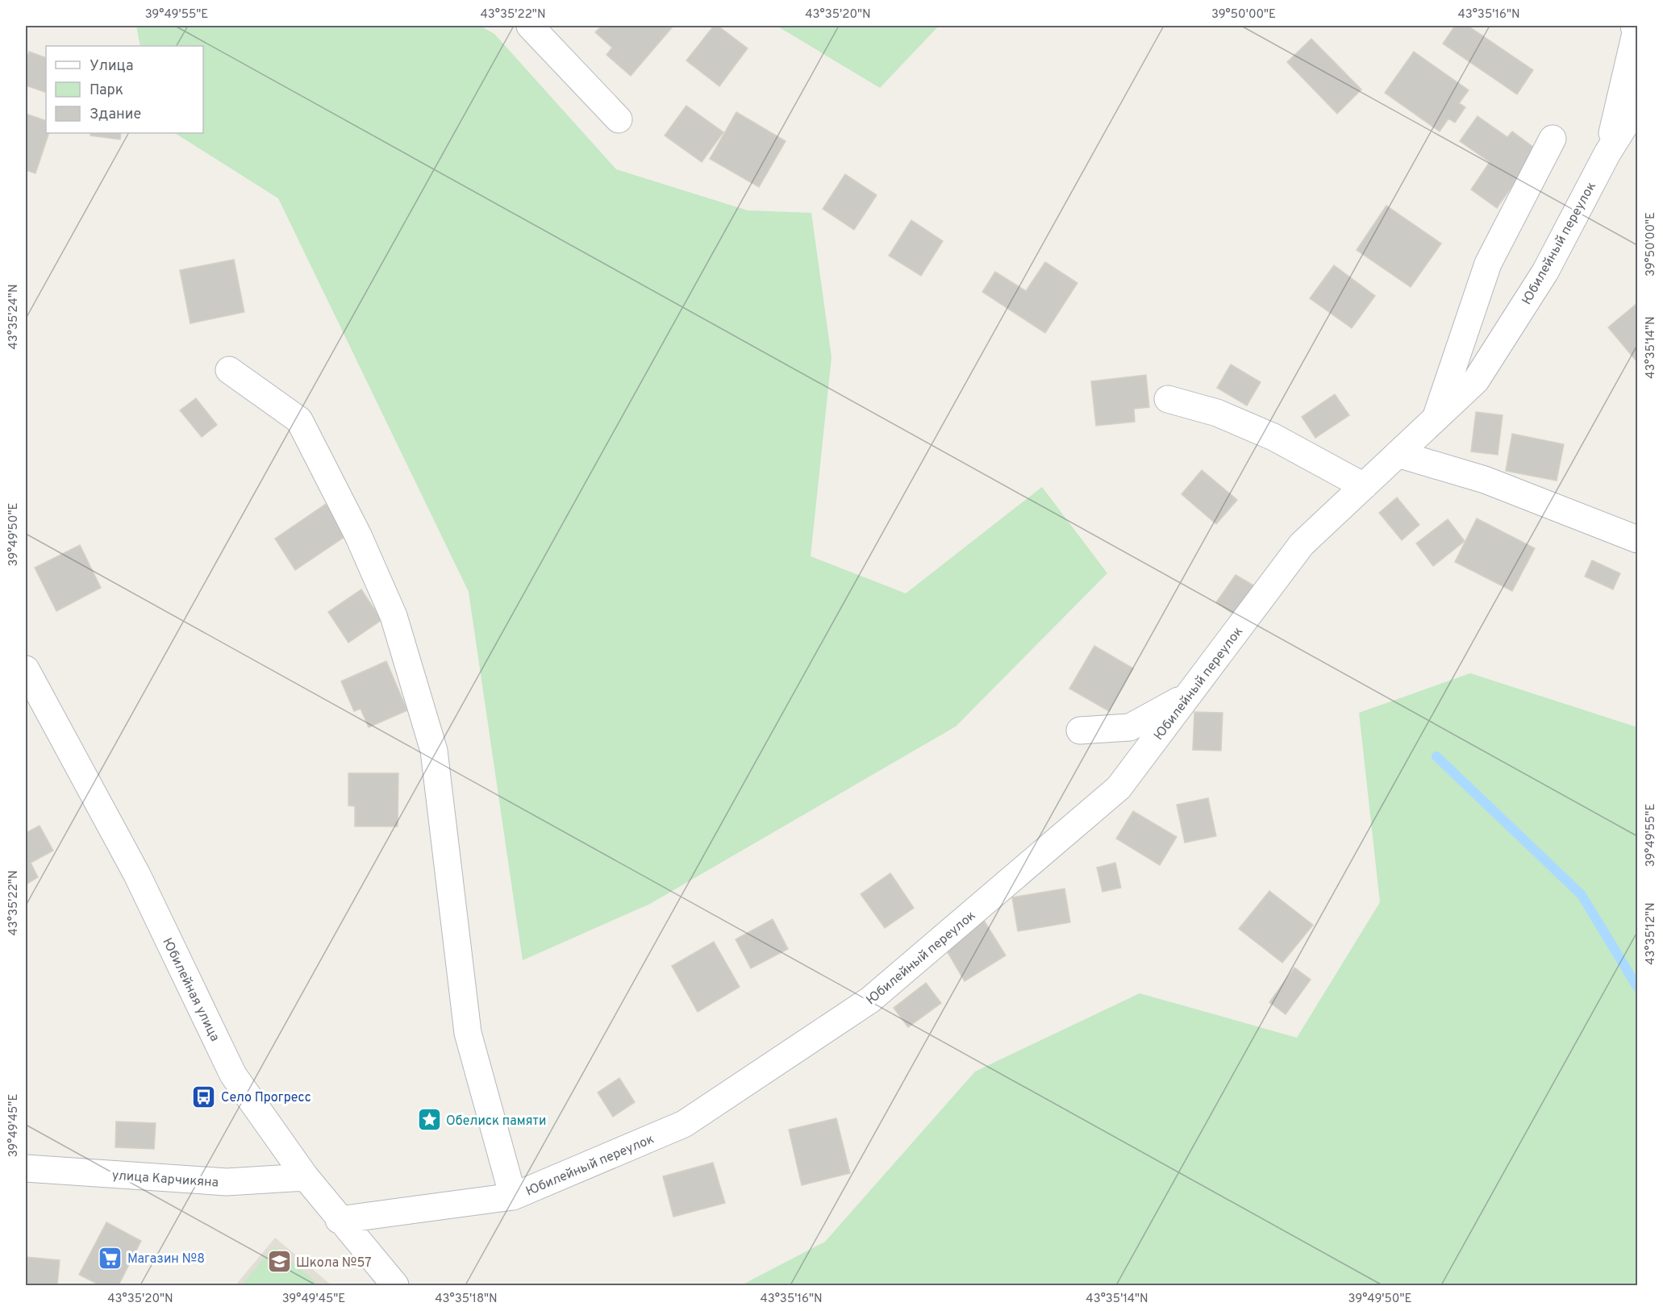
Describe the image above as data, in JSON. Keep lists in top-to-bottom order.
{
  "streets": {
    "street": ["Юбилейный переулок", "Юбилейная улица", "улица Карчикяна"]
  },
  "crossings": [
    ["Юбилейный переулок", "Юбилейная улица"],
    ["Юбилейная улица", "улица Карчикяна"]
  ],
  "places": {
    "bus stop": ["Село Прогресс"],
    "place": ["Обелиск памяти"],
    "supermarket": ["Магазин №8"],
    "school or university": ["Школа №57"]
  },
  "legend": ["Улица", "Парк", "Здание"],
  "coordinates": [
    "39°49'55\"E",
    "43°35'22\"N",
    "43°35'20\"N",
    "39°50'00\"E",
    "43°35'16\"N",
    "43°35'24\"N",
    "43°35'14\"N",
    "39°49'50\"E",
    "43°35'12\"N",
    "39°49'45\"E",
    "43°35'18\"N"
  ]
}
